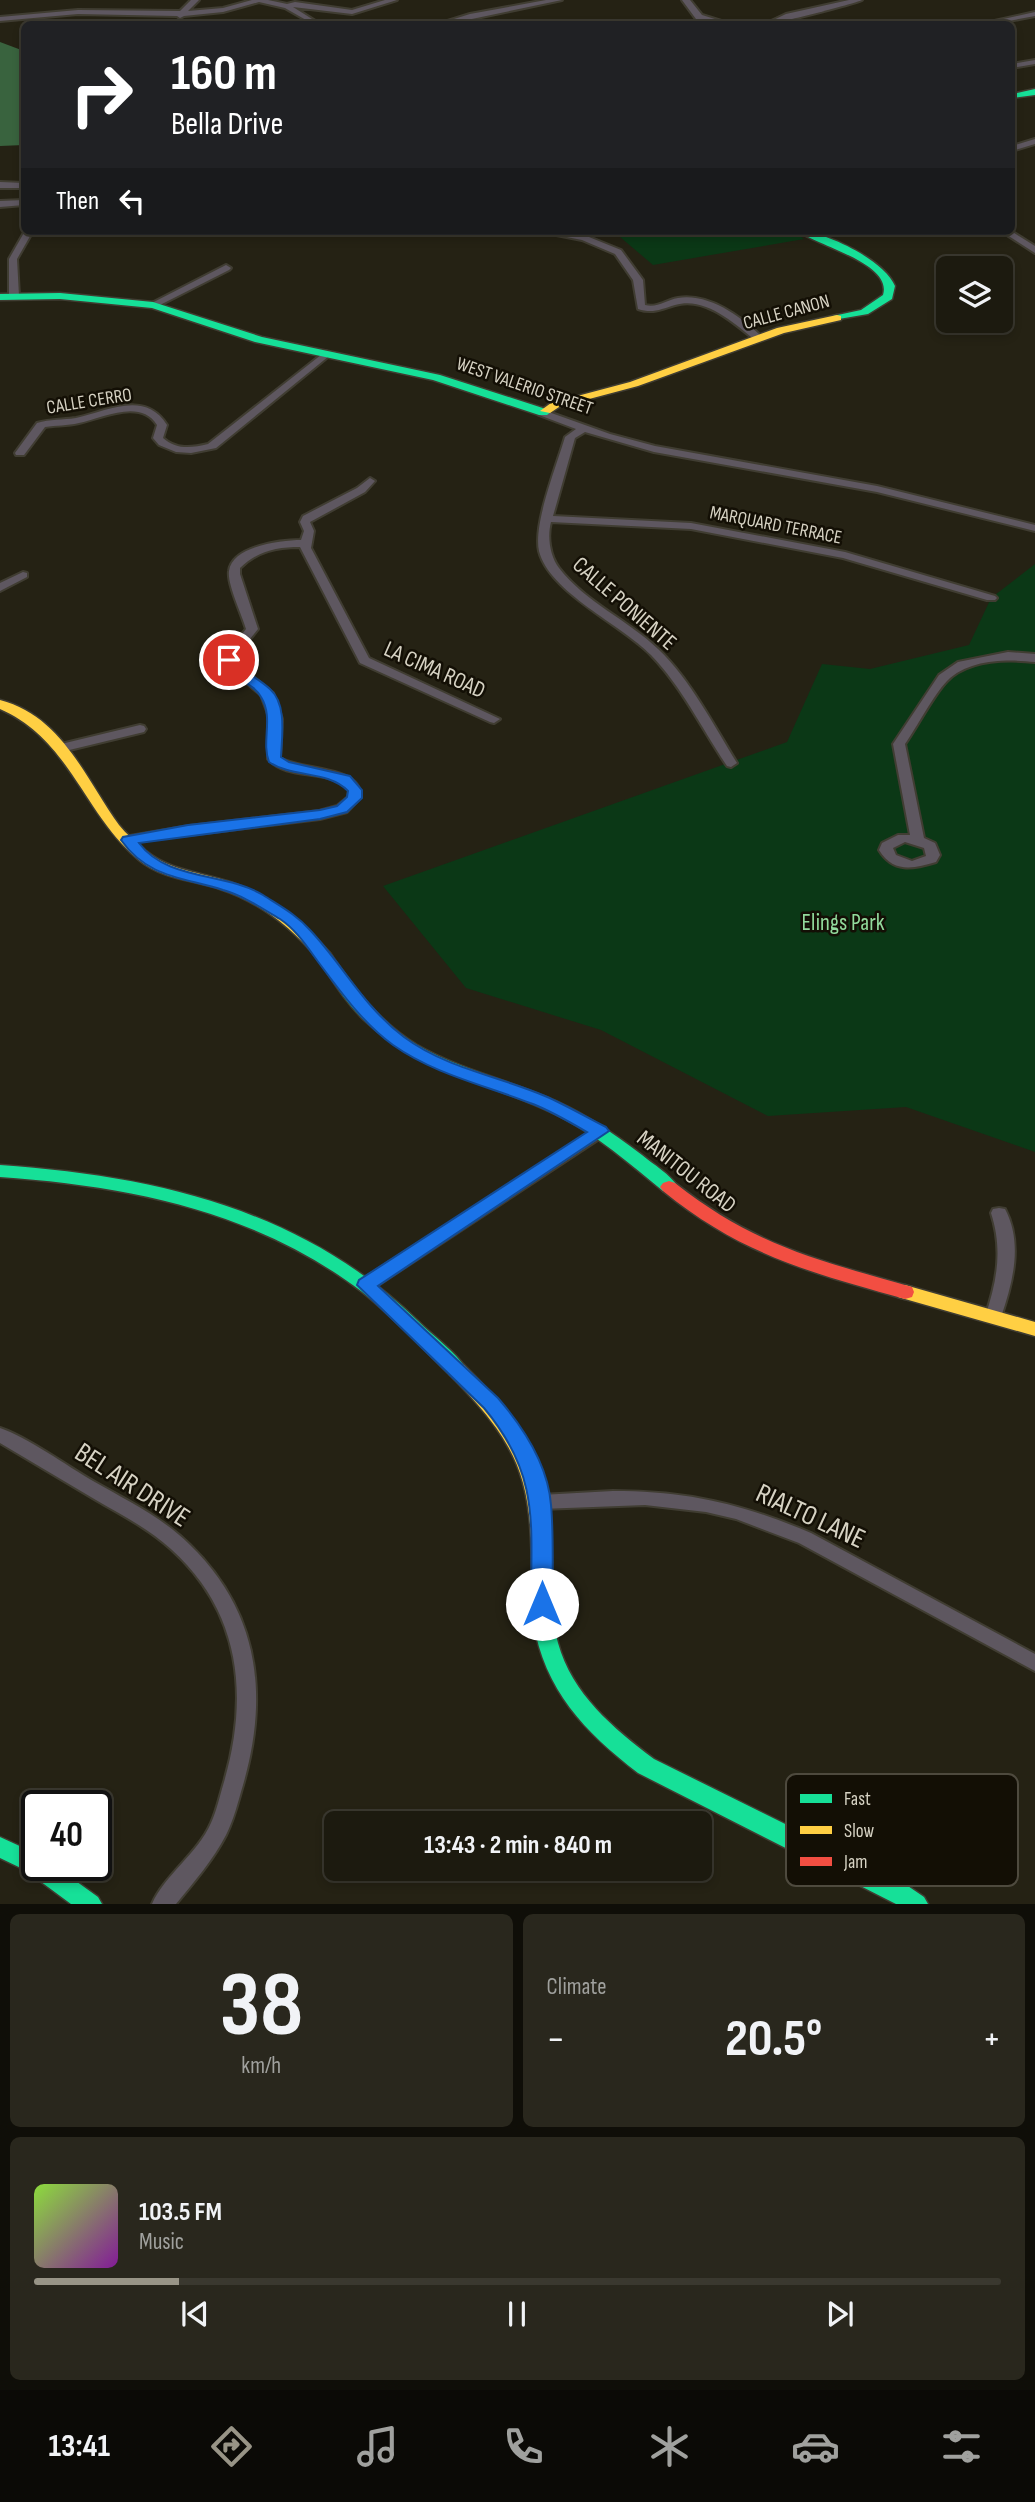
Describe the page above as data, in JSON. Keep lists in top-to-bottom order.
{
  "streets": {
    "street": [
      "CALLE CANON",
      "WEST VALERIO STREET",
      "CALLE CERRO",
      "MARQUARD TERRACE",
      "CALLE PONIENTE",
      "LA CIMA ROAD",
      "MANITOU ROAD",
      "BEL AIR DRIVE",
      "RIALTO LANE"
    ]
  },
  "crossings": [
    ["CALLE CANON", "WEST VALERIO STREET"],
    ["WEST VALERIO STREET", "CALLE CERRO"],
    ["WEST VALERIO STREET", "CALLE PONIENTE"],
    ["MARQUARD TERRACE", "CALLE PONIENTE"]
  ],
  "parks": ["Elings Park"],
  "legend": ["Fast", "Slow", "Jam"],
  "page": {
    "turn": ["160 m", "Bella Drive"],
    "then": "Then",
    "limit": "40",
    "trip": "13:43 · 2 min · 840 m",
    "tile": [
      ["38", "km/h"],
      "Climate"
    ],
    "heat": ["−", "20.5°", "+"],
    "song": ["103.5 FM", "Music"],
    "tabs": "13:41"
  }
}
